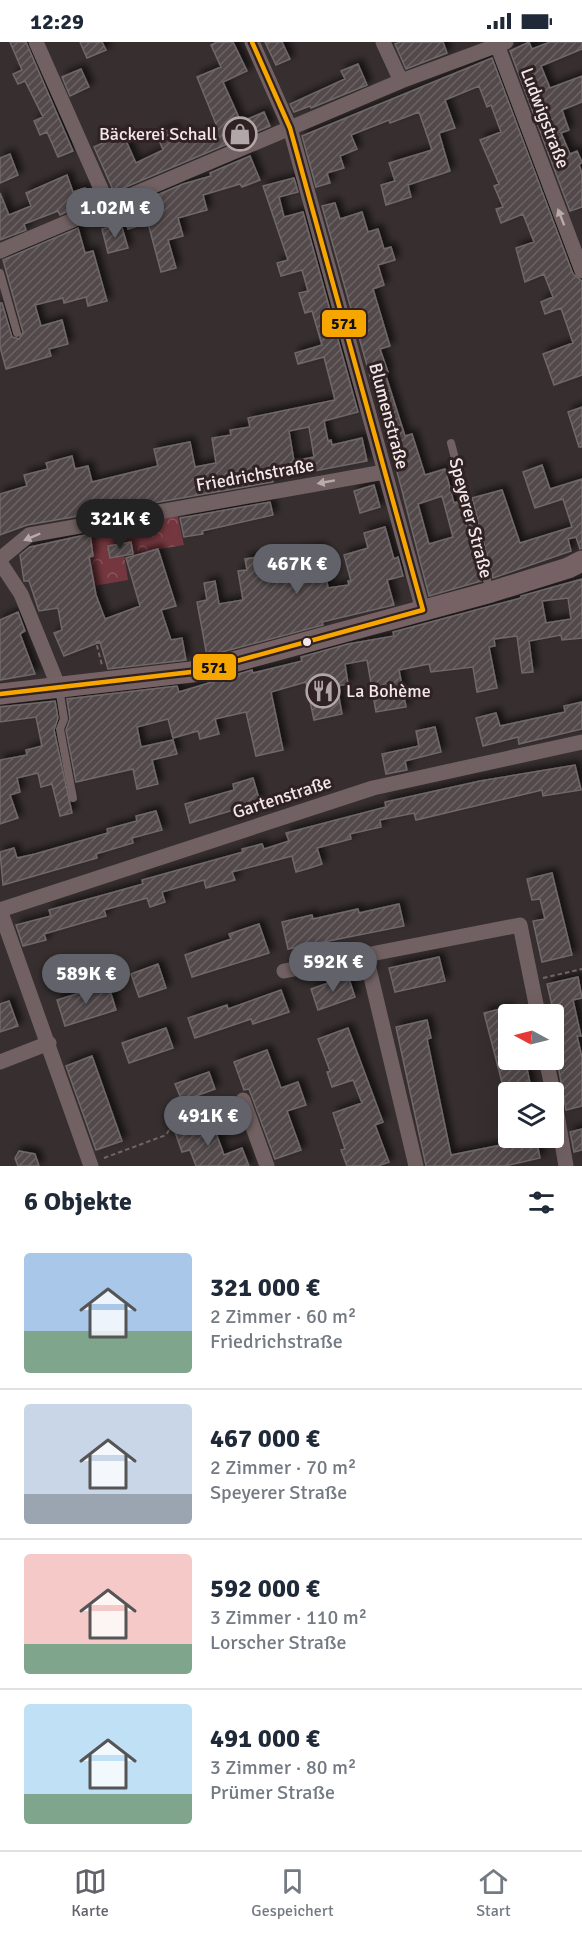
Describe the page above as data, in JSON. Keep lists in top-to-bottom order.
{
  "streets": {
    "main road": ["Speyerer Straße"],
    "street": [
      "Ludwigstraße",
      "Blumenstraße",
      "Friedrichstraße",
      "Gartenstraße"
    ]
  },
  "crossings": [
    ["Blumenstraße", "Friedrichstraße"],
    ["Blumenstraße", "Speyerer Straße"]
  ],
  "one_way": ["Ludwigstraße", "Friedrichstraße"],
  "places": {
    "shop": ["Bäckerei Schall"],
    "restaurant": ["La Bohème"]
  },
  "lines": ["transit line 571"],
  "north": "left",
  "page": {
    "status": "12:29",
    "price": [
      "1.02M €",
      "321K €",
      "467K €",
      "592K €",
      "589K €",
      "491K €"
    ],
    "heading": "6 Objekte",
    "list": [
      {
        "name": "321 000 €",
        "note": "2 Zimmer · 60 m² · Friedrichstraße"
      },
      {
        "name": "467 000 €",
        "note": "2 Zimmer · 70 m² · Speyerer Straße"
      },
      {
        "name": "592 000 €",
        "note": "3 Zimmer · 110 m² · Lorscher Straße"
      },
      {
        "name": "491 000 €",
        "note": "3 Zimmer · 80 m² · Prümer Straße"
      }
    ],
    "tabs": ["Karte", "Gespeichert", "Start"]
  }
}
